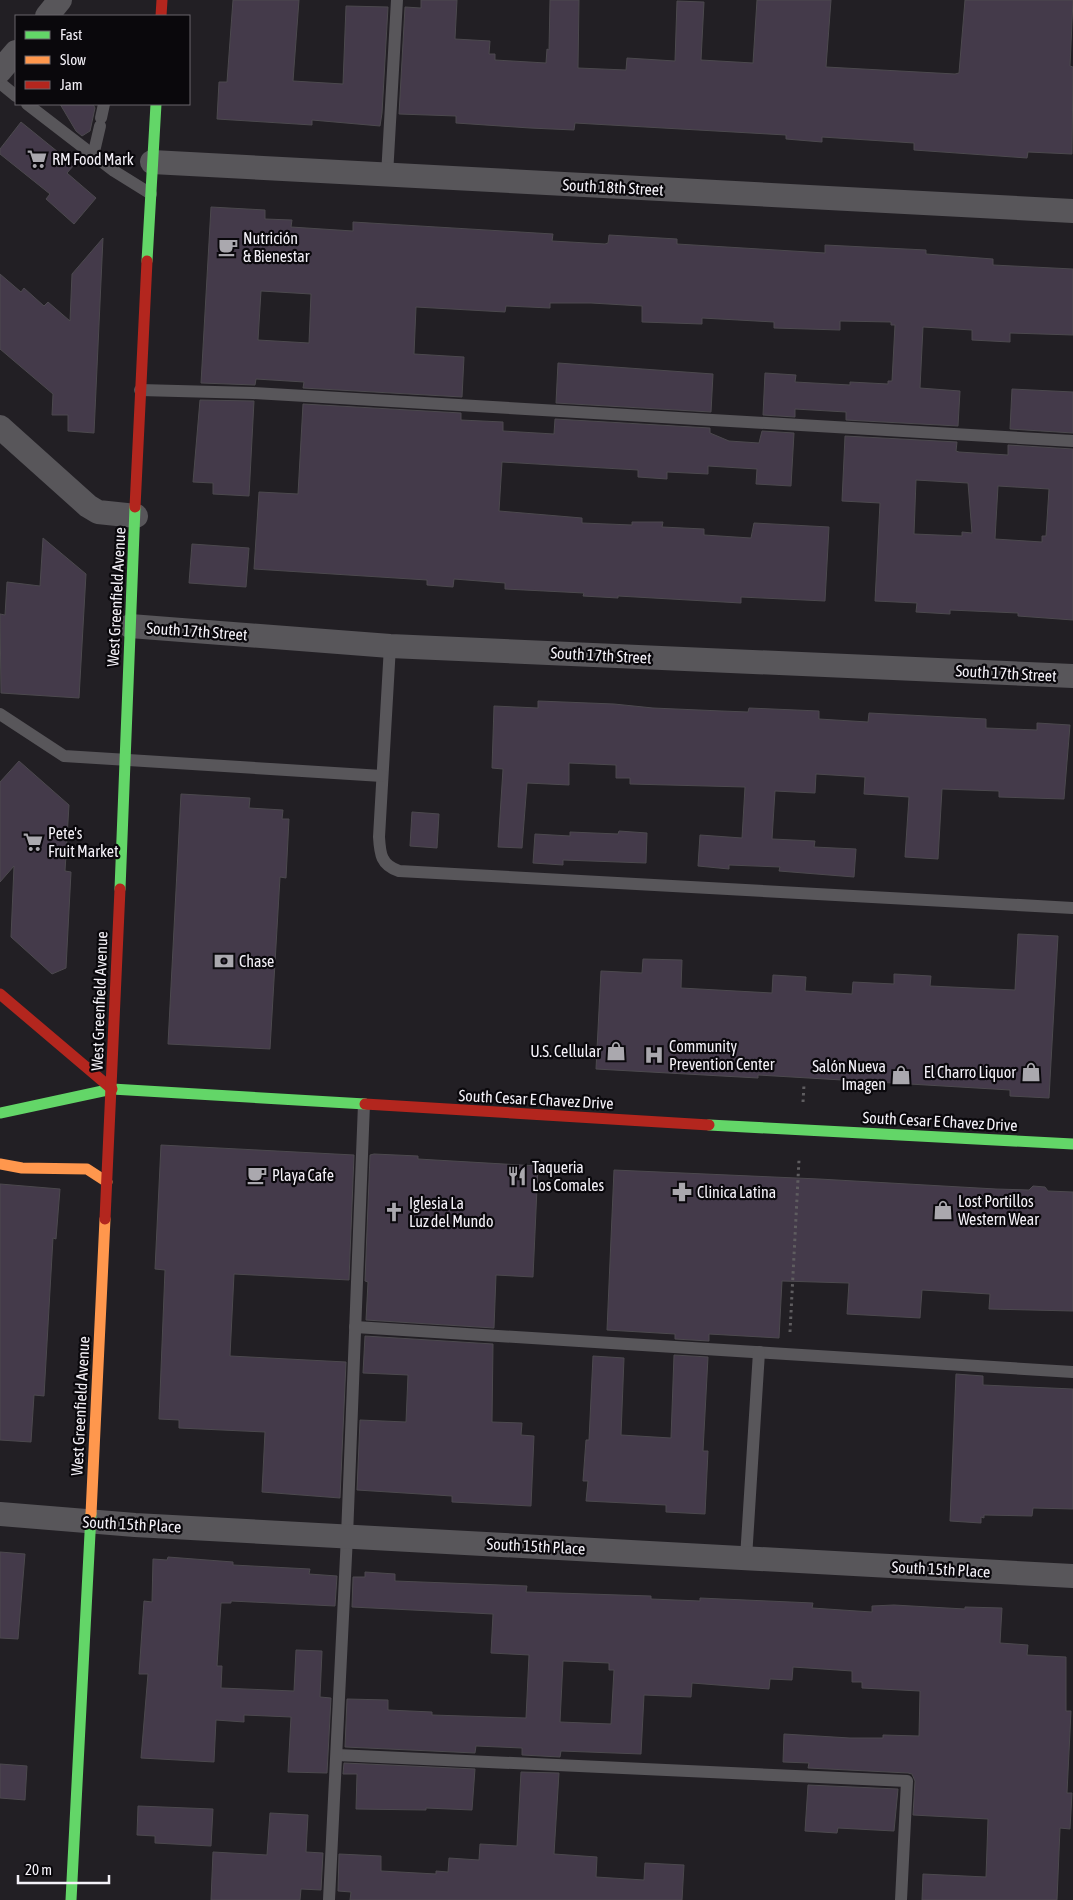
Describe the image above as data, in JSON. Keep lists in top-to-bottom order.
{
  "streets": {
    "main road": ["West Greenfield Avenue", "South Cesar E Chavez Drive"],
    "street": ["South 18th Street", "South 17th Street", "South 15th Place"]
  },
  "crossings": [
    ["South 18th Street", "West Greenfield Avenue"],
    ["West Greenfield Avenue", "South 17th Street"],
    ["West Greenfield Avenue", "South Cesar E Chavez Drive"],
    ["West Greenfield Avenue", "South 15th Place"]
  ],
  "places": {
    "supermarket": ["RM Food Mark", "Pete's Fruit Market"],
    "cafe": ["Nutrición & Bienestar", "Playa Cafe"],
    "bank": ["Chase"],
    "shop": [
      "U.S. Cellular",
      "El Charro Liquor",
      "Salón Nueva Imagen",
      "Lost Portillos Western Wear"
    ],
    "hospital": ["Community Prevention Center"],
    "restaurant": ["Taqueria Los Comales"],
    "pharmacy": ["Clinica Latina"],
    "church": ["Iglesia La Luz del Mundo"]
  },
  "legend": ["Fast", "Slow", "Jam"],
  "scale_bar": "20 m"
}
